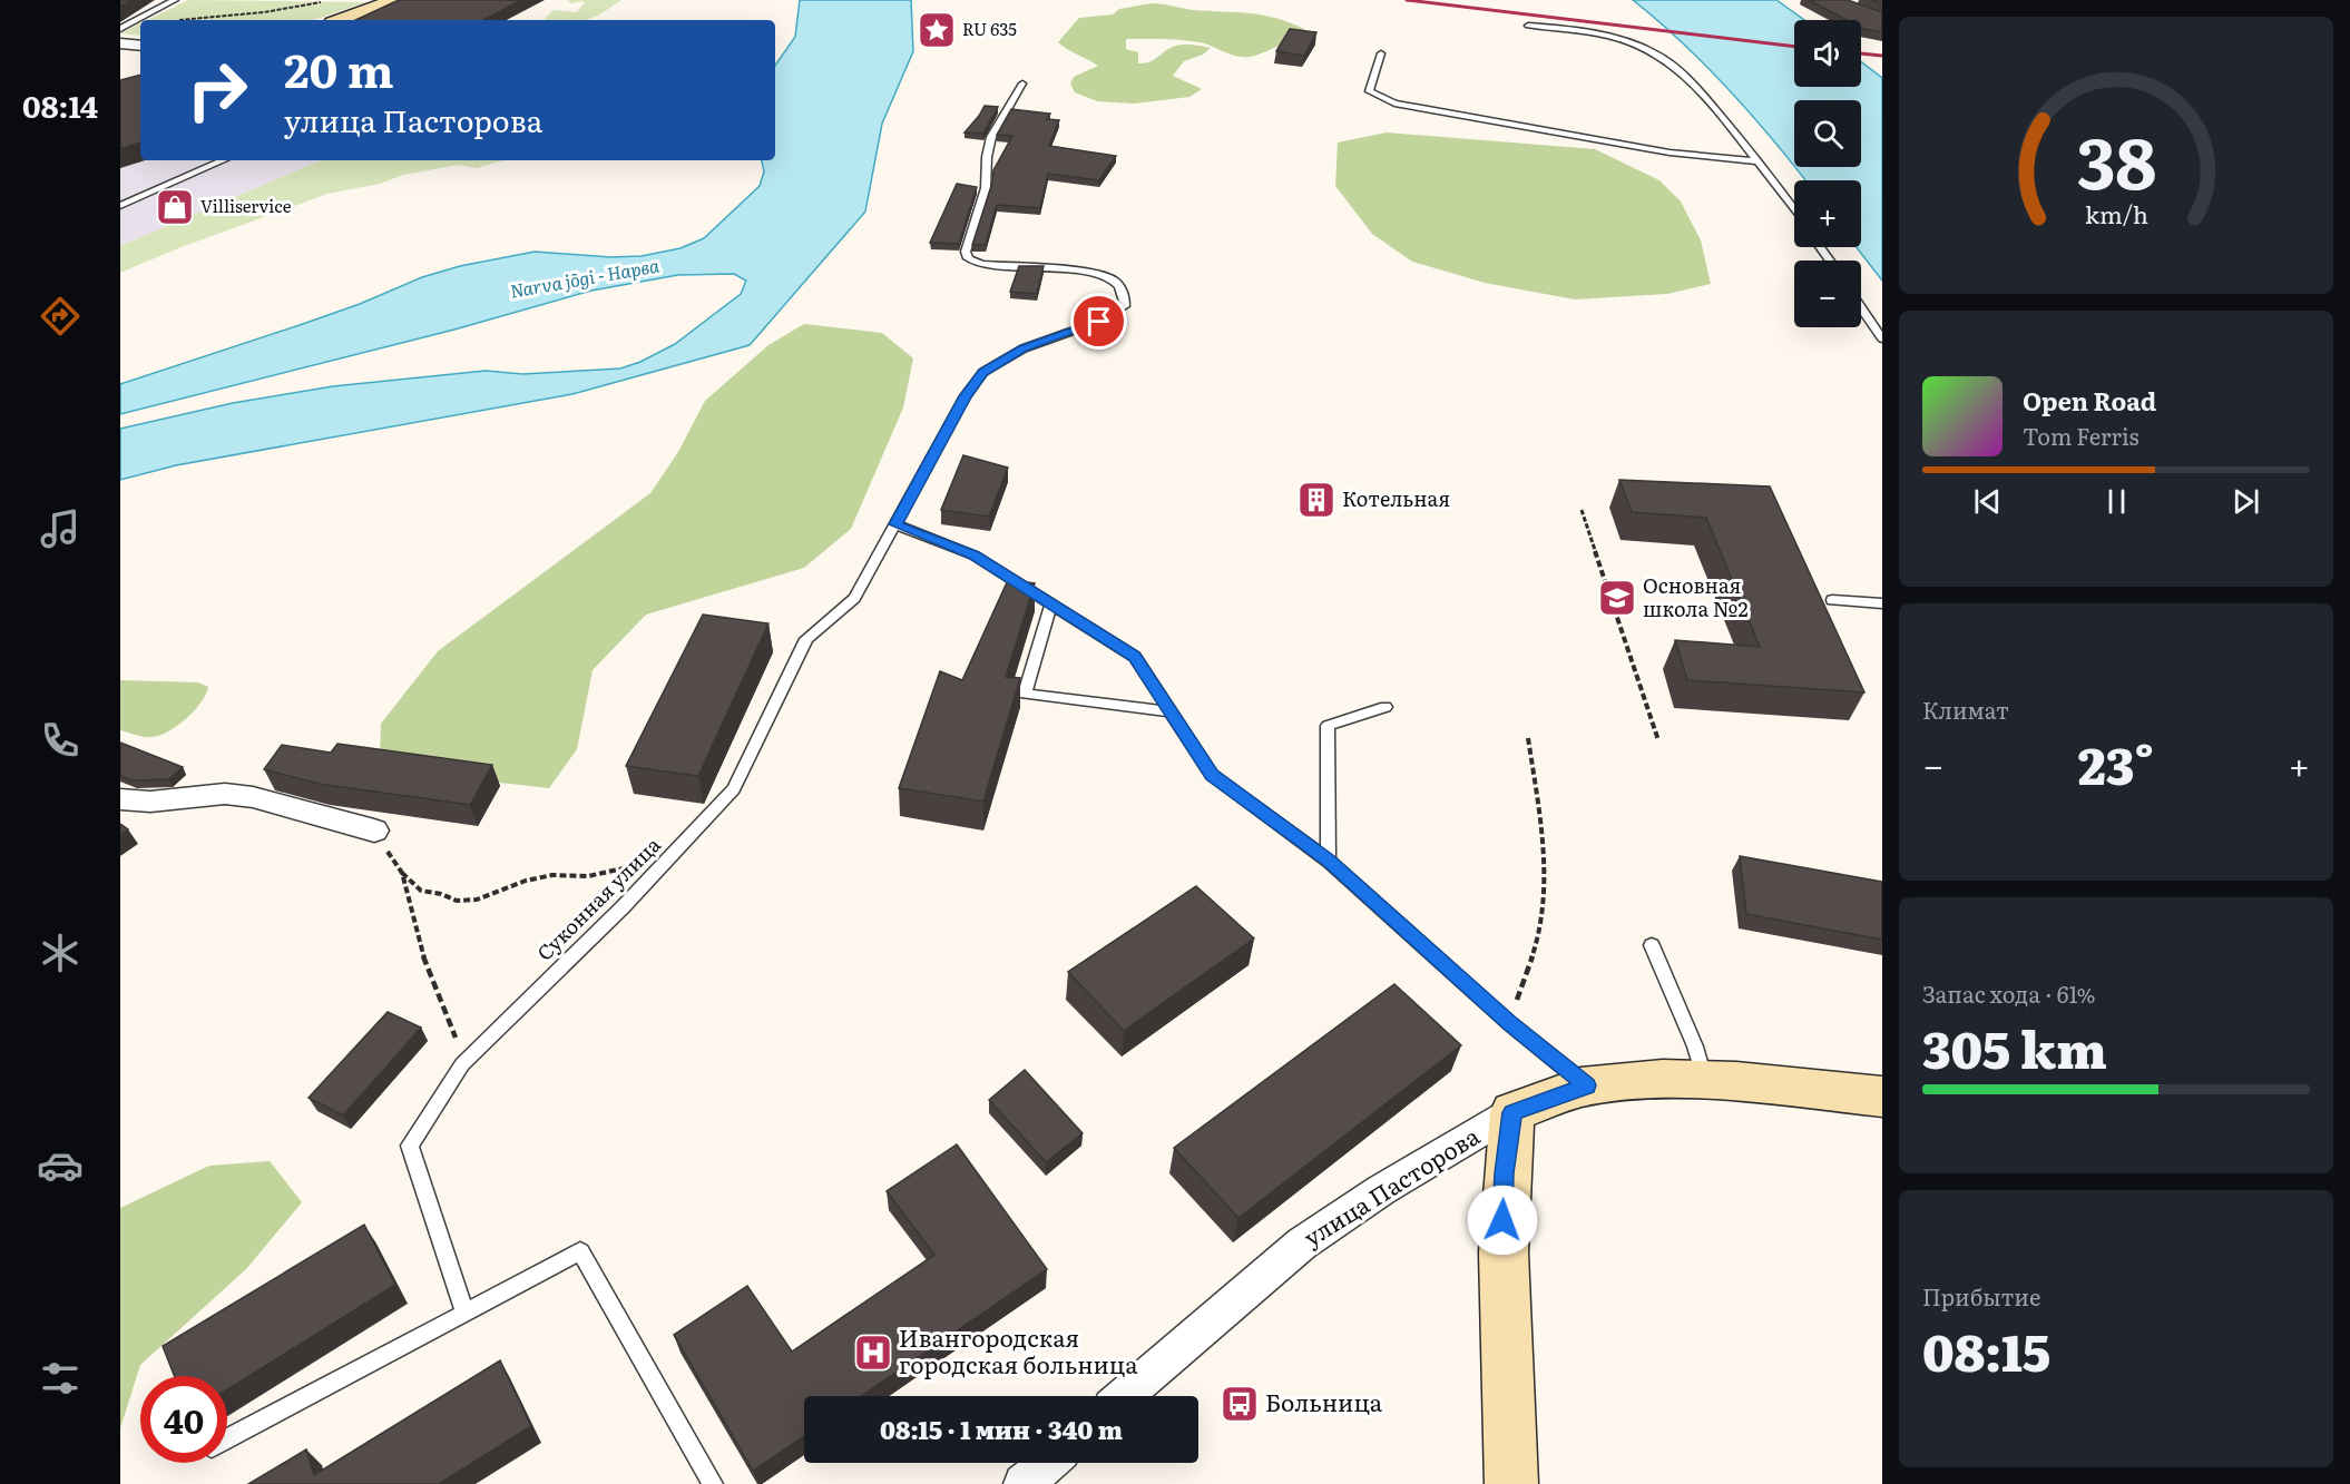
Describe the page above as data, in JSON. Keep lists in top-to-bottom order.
{
  "streets": {
    "street": ["улица Пасторова"],
    "lane": ["Суконная улица"]
  },
  "water": ["Narva jõgi - Нарва"],
  "places": {
    "place": ["RU 635"],
    "shop": ["Villiservice"],
    "building": ["Котельная"],
    "school or university": ["Основная школа №2"],
    "hospital": ["Ивангородская городская больница"],
    "bus stop": ["Больница"]
  },
  "page": {
    "tabs": "08:14",
    "map_buttons": ["+", "−"],
    "turn": ["20 m", "улица Пасторова"],
    "song": ["Open Road", "Tom Ferris"],
    "tile": [
      "Климат",
      ["Запас хода · 61%", "305 km"],
      ["Прибытие", "08:15"]
    ],
    "heat": ["−", "23°", "+"],
    "limit": "40",
    "trip": "08:15 · 1 мин · 340 m",
    "gauge": ["38", "km/h"]
  }
}
